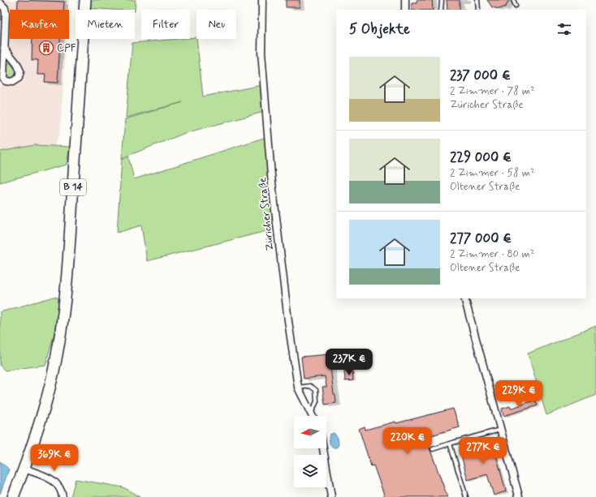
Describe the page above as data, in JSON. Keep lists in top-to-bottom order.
{
  "streets": {
    "main road": ["B 14"],
    "street": ["Züricher Straße"]
  },
  "places": {
    "building": ["CPF"]
  },
  "north": "left",
  "page": {
    "chip": [
      "Kaufen",
      "Mieten",
      "Filter",
      "Neu"
    ],
    "heading": "5 Objekte",
    "list": [
      {
        "name": "237 000 €",
        "note": "2 Zimmer · 78 m² · Züricher Straße"
      },
      {
        "name": "229 000 €",
        "note": "2 Zimmer · 58 m² · Oltener Straße"
      },
      {
        "name": "277 000 €",
        "note": "2 Zimmer · 80 m² · Oltener Straße"
      }
    ],
    "price": [
      "237K €",
      "229K €",
      "220K €",
      "277K €",
      "369K €"
    ]
  }
}
